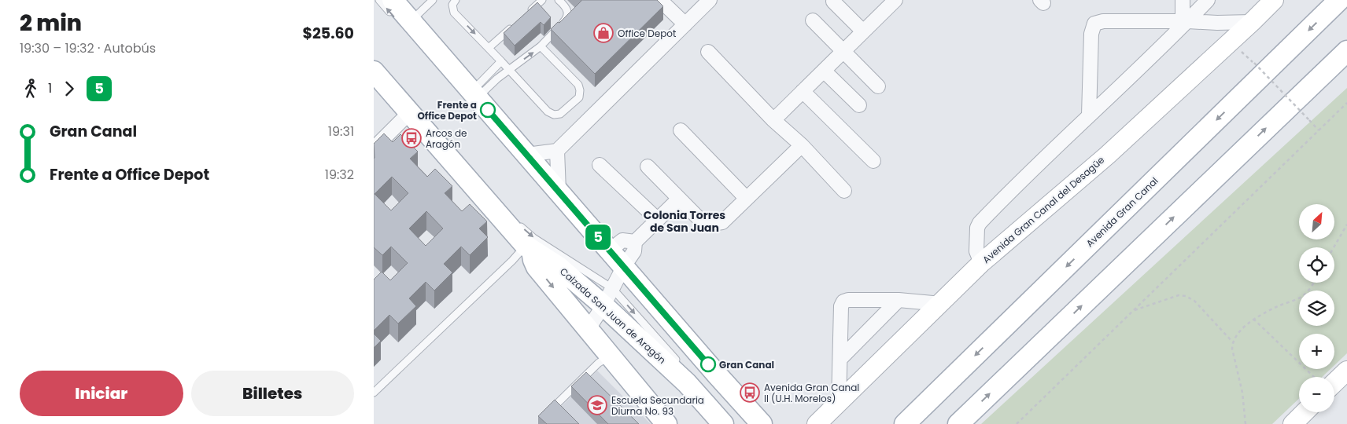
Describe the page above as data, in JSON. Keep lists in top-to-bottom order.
{
  "streets": {
    "main road": ["Avenida Gran Canal", "Calzada San Juan de Aragón"],
    "street": ["Avenida Gran Canal del Desagüe"]
  },
  "districts": ["Colonia Torres de San Juan"],
  "places": {
    "shop": ["Office Depot"],
    "other": ["Frente a Office Depot", "Gran Canal"],
    "bus stop": ["Arcos de Aragón", "Avenida Gran Canal II (U.H. Morelos)"],
    "school or university": ["Escuela Secundaria Diurna No. 93"]
  },
  "lines": ["bus line 5"],
  "north": "top right",
  "page": {
    "heading": ["2 min", "19:30 – 19:32 · Autobús", "$25.60"],
    "on_map": "5",
    "legs": ["1", "5"],
    "list": [
      {
        "name": "Gran Canal",
        "value": "19:31"
      },
      {
        "name": "Frente a Office Depot",
        "value": "19:32"
      }
    ],
    "map_buttons": ["+", "−"],
    "buttons": ["Iniciar", "Billetes"]
  }
}
